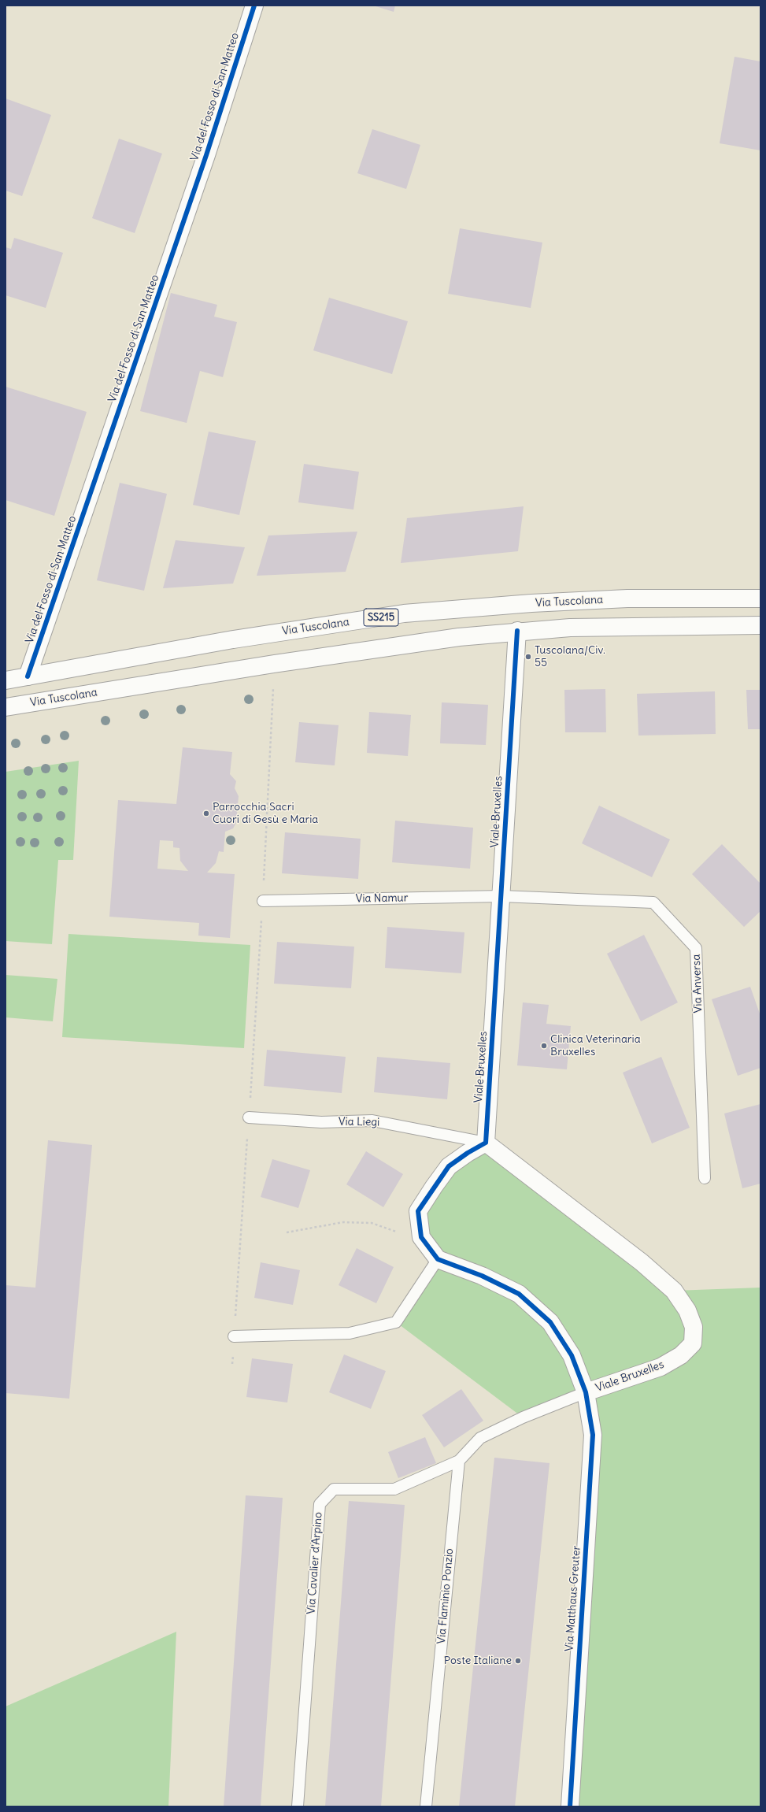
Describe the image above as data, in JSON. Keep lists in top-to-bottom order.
{
  "streets": {
    "street": [
      "Via del Fosso di San Matteo",
      "Via Tuscolana",
      "SS215",
      "Viale Bruxelles",
      "Via Matthaus Greuter"
    ],
    "lane": [
      "Via Namur",
      "Via Anversa",
      "Via Liegi",
      "Via Cavalier d'Arpino",
      "Via Flaminio Ponzio"
    ]
  },
  "crossings": [
    ["Via del Fosso di San Matteo", "Via Tuscolana"],
    ["Via Tuscolana", "Viale Bruxelles"],
    ["Viale Bruxelles", "Via Namur"],
    ["Viale Bruxelles", "Via Anversa"],
    ["Viale Bruxelles", "Via Liegi"],
    ["Viale Bruxelles", "Via Cavalier d'Arpino"],
    ["Viale Bruxelles", "Via Matthaus Greuter"],
    ["Via Namur", "Via Anversa"],
    ["Via Cavalier d'Arpino", "Via Flaminio Ponzio"],
    ["Via Cavalier d'Arpino", "Via Matthaus Greuter"]
  ],
  "places": [
    "Tuscolana/Civ. 55",
    "Parrocchia Sacri Cuori di Gesù e Maria",
    "Clinica Veterinaria Bruxelles",
    "Poste Italiane"
  ]
}
